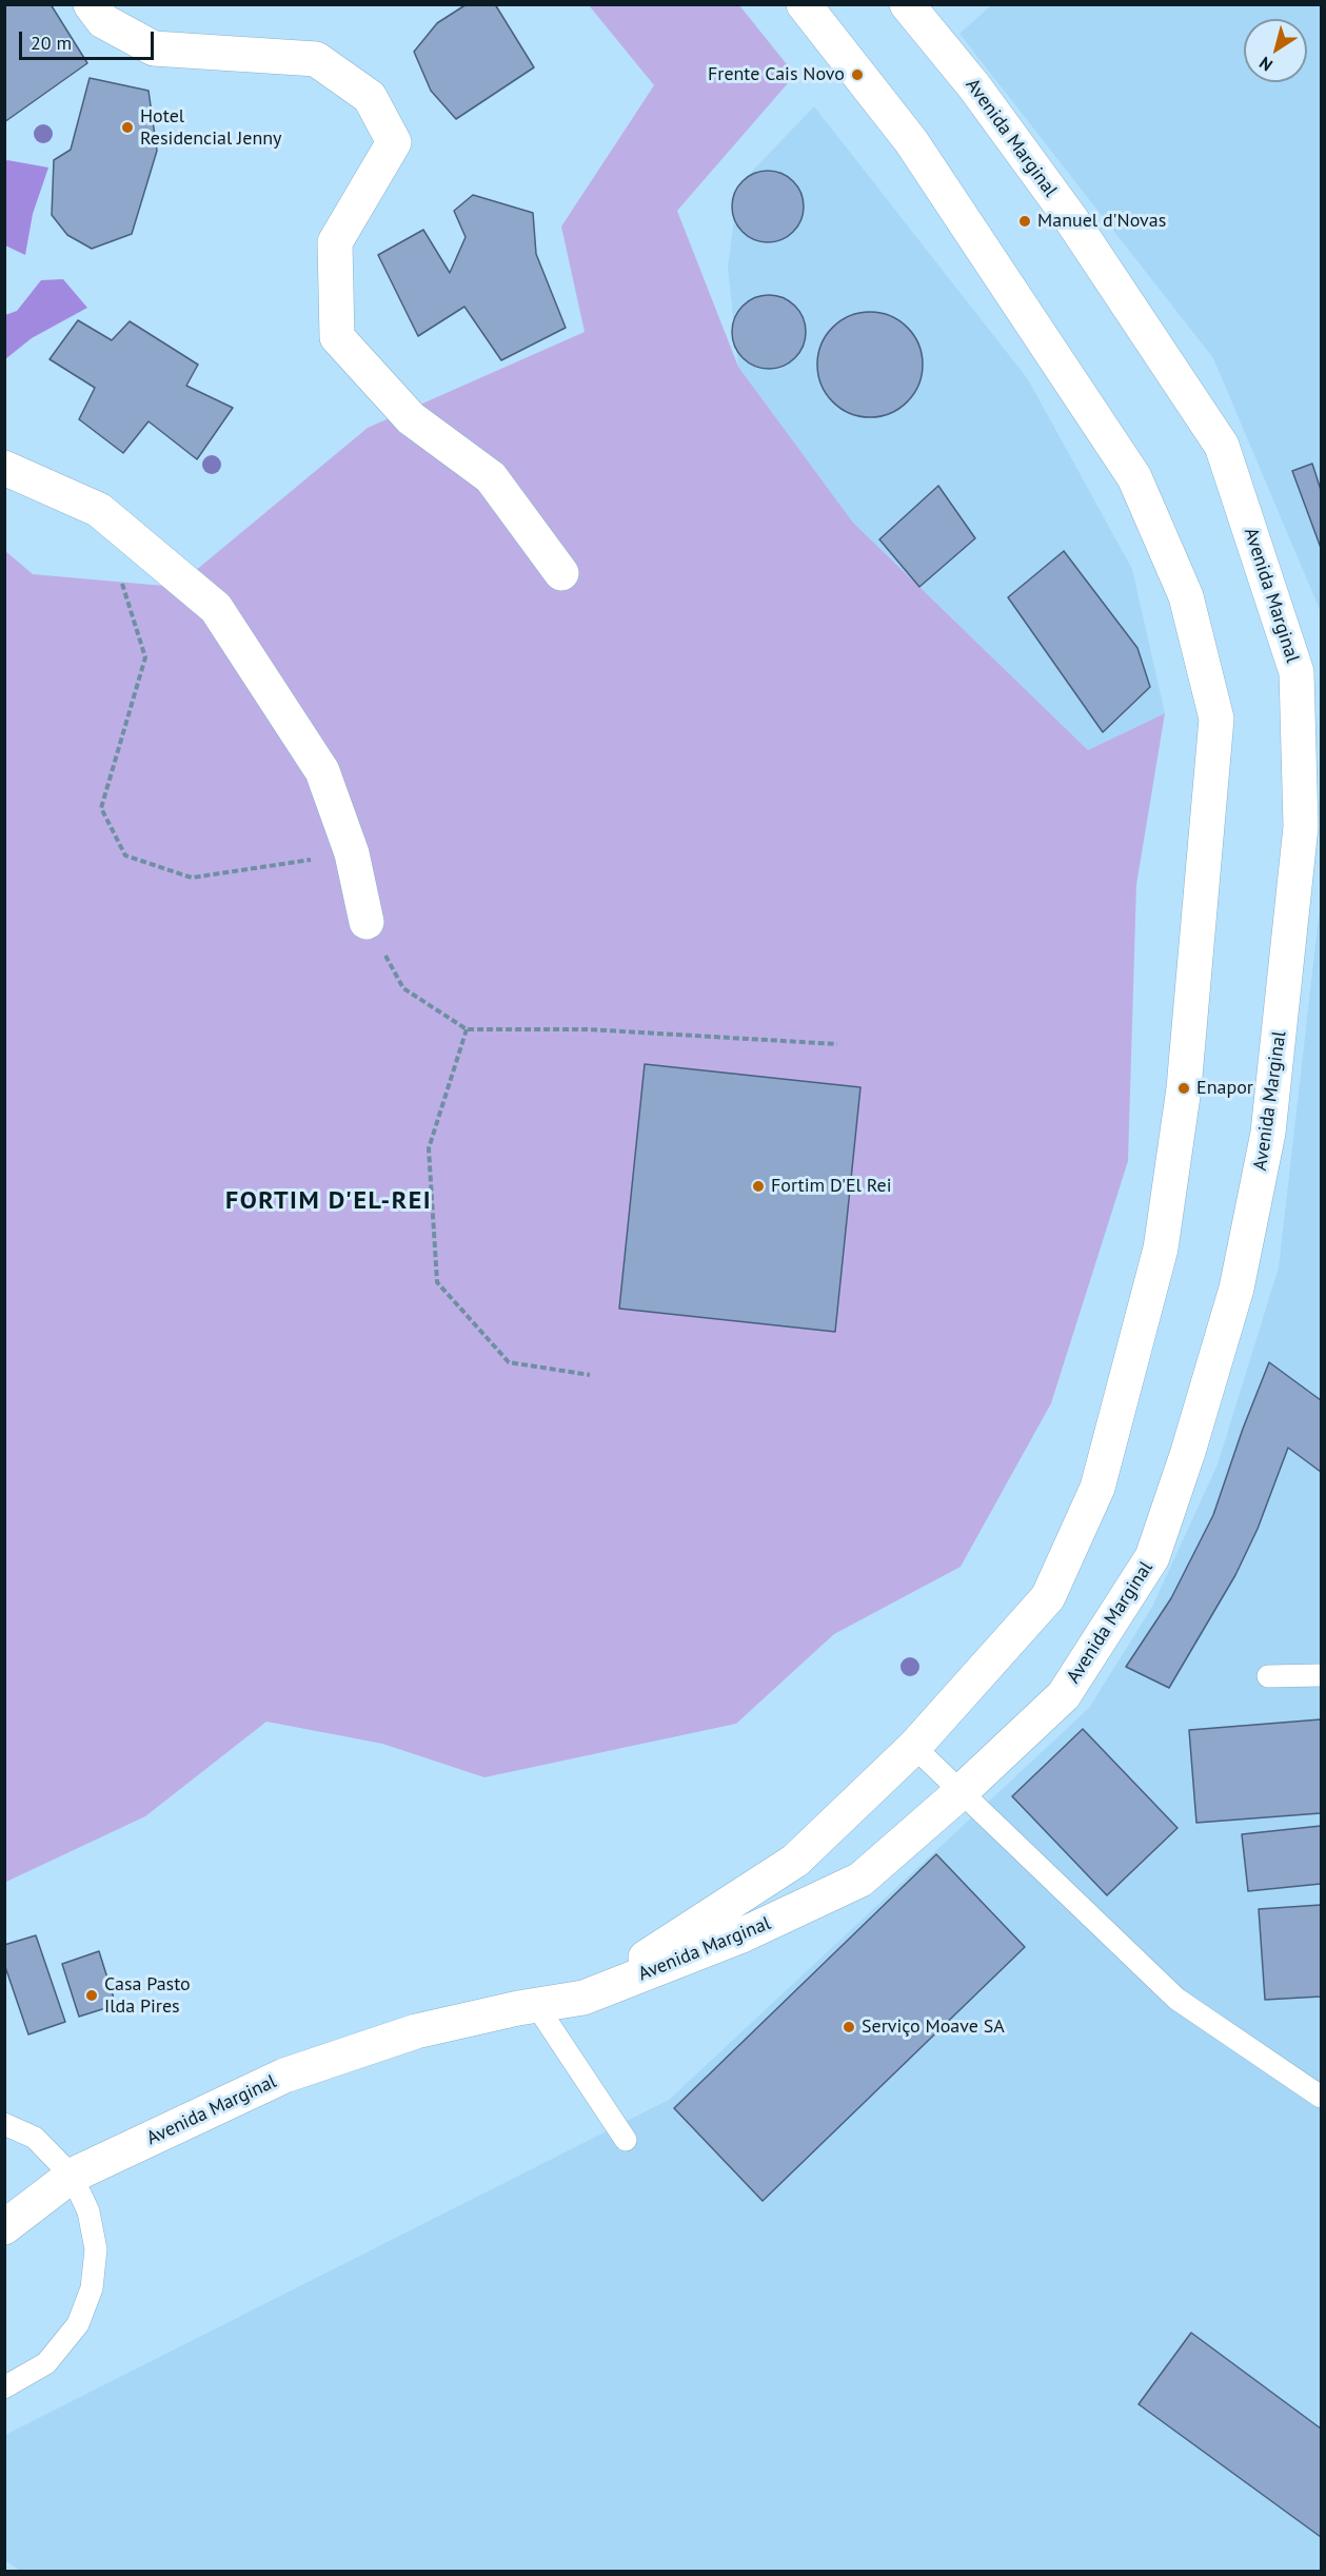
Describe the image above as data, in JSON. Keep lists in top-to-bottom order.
{
  "streets": {
    "street": ["Avenida Marginal"]
  },
  "districts": ["FORTIM D'EL-REI"],
  "places": [
    "Frente Cais Novo",
    "Hotel Residencial Jenny",
    "Manuel d'Novas",
    "Enapor",
    "Fortim D'El Rei",
    "Casa Pasto Ilda Pires",
    "Serviço Moave SA"
  ],
  "scale_bar": "20 m",
  "north": "bottom left"
}
